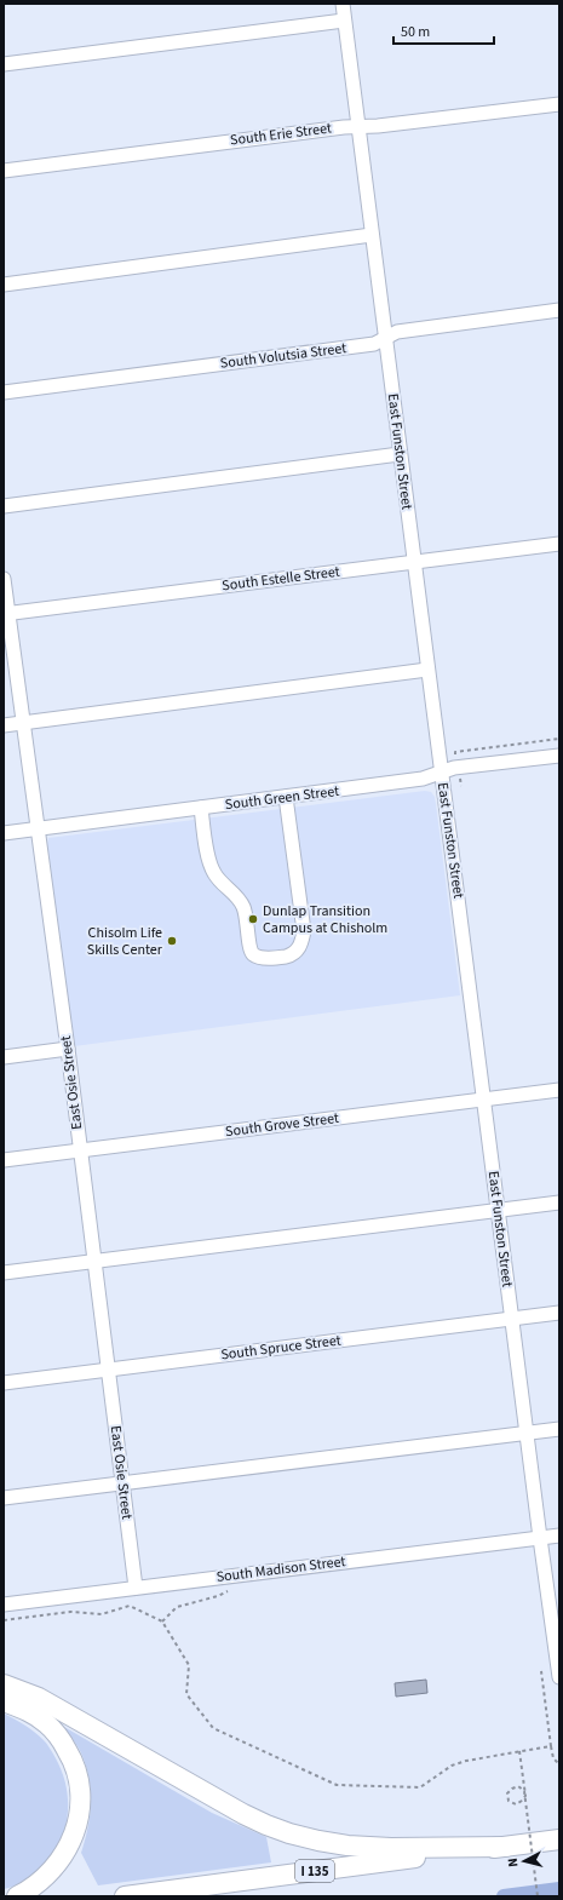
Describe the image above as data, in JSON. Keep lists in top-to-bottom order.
{
  "streets": {
    "highway": ["I 135"],
    "street": [
      "South Erie Street",
      "South Volutsia Street",
      "East Funston Street",
      "South Estelle Street",
      "South Green Street",
      "East Osie Street",
      "South Grove Street",
      "South Spruce Street",
      "South Madison Street"
    ]
  },
  "crossings": [
    ["South Erie Street", "East Funston Street"],
    ["South Volutsia Street", "East Funston Street"],
    ["East Funston Street", "South Estelle Street"],
    ["East Funston Street", "South Green Street"],
    ["East Funston Street", "South Grove Street"],
    ["East Funston Street", "South Spruce Street"],
    ["East Funston Street", "South Madison Street"],
    ["South Estelle Street", "East Osie Street"],
    ["South Green Street", "East Osie Street"],
    ["East Osie Street", "South Grove Street"],
    ["East Osie Street", "South Spruce Street"],
    ["East Osie Street", "South Madison Street"]
  ],
  "places": ["Dunlap Transition Campus at Chisholm", "Chisolm Life Skills Center"],
  "scale_bar": "50 m",
  "north": "left"
}
